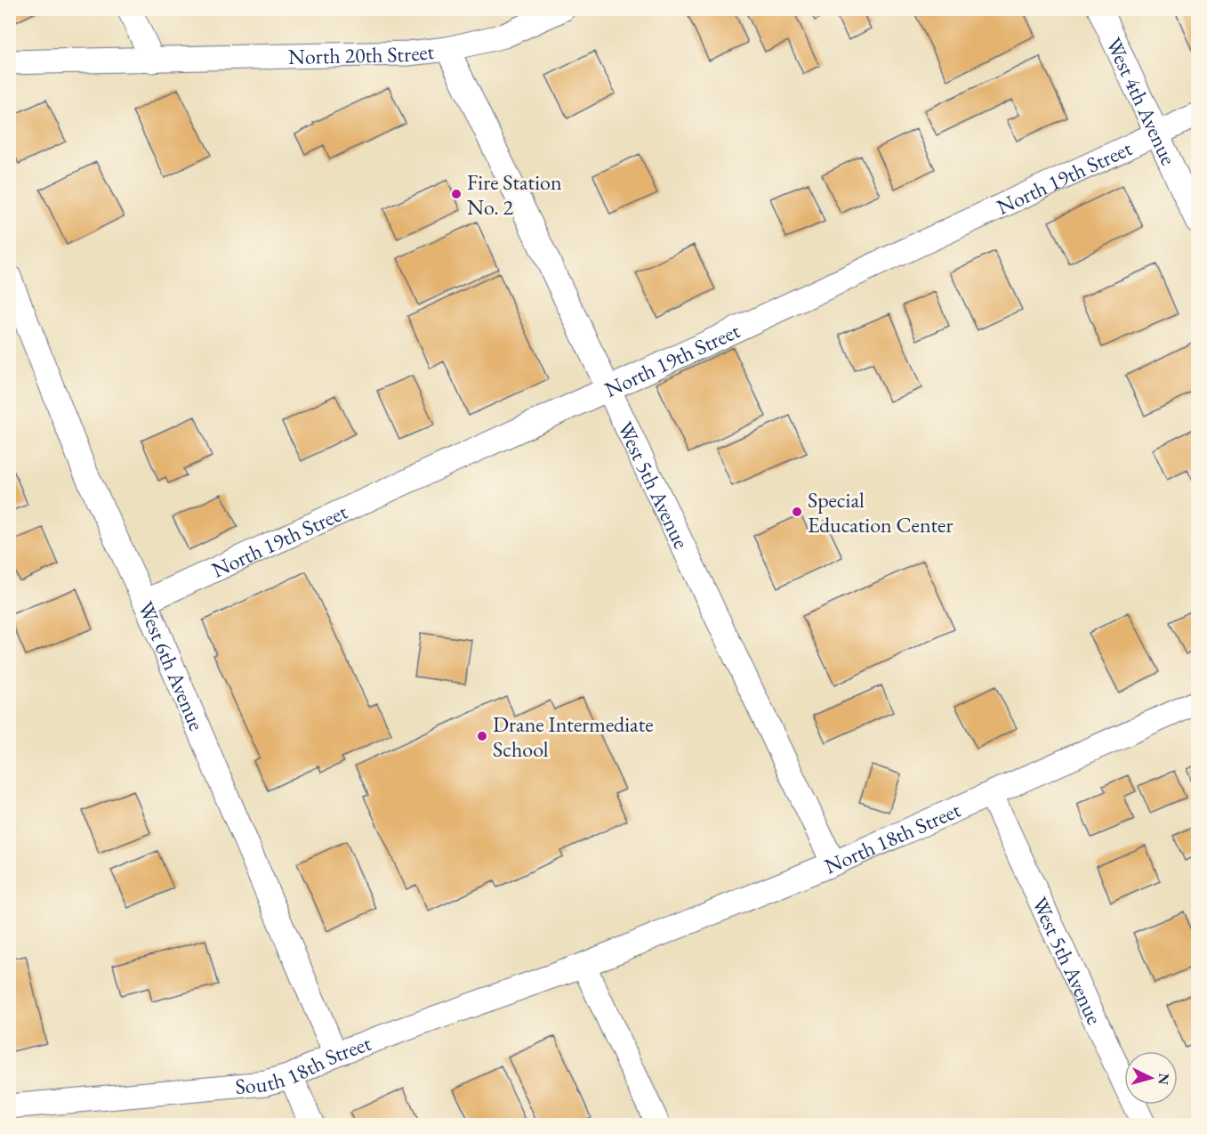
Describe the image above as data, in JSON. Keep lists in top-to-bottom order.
{
  "streets": {
    "street": [
      "North 20th Street",
      "West 4th Avenue",
      "North 19th Street",
      "West 5th Avenue",
      "West 6th Avenue",
      "North 18th Street",
      "South 18th Street"
    ]
  },
  "crossings": [
    ["North 20th Street", "West 5th Avenue"],
    ["West 4th Avenue", "North 19th Street"],
    ["North 19th Street", "West 5th Avenue"],
    ["North 19th Street", "West 6th Avenue"],
    ["West 5th Avenue", "North 18th Street"],
    ["West 6th Avenue", "South 18th Street"],
    ["North 18th Street", "South 18th Street"]
  ],
  "places": ["Fire Station No. 2", "Special Education Center", "Drane Intermediate School"],
  "north": "right"
}
